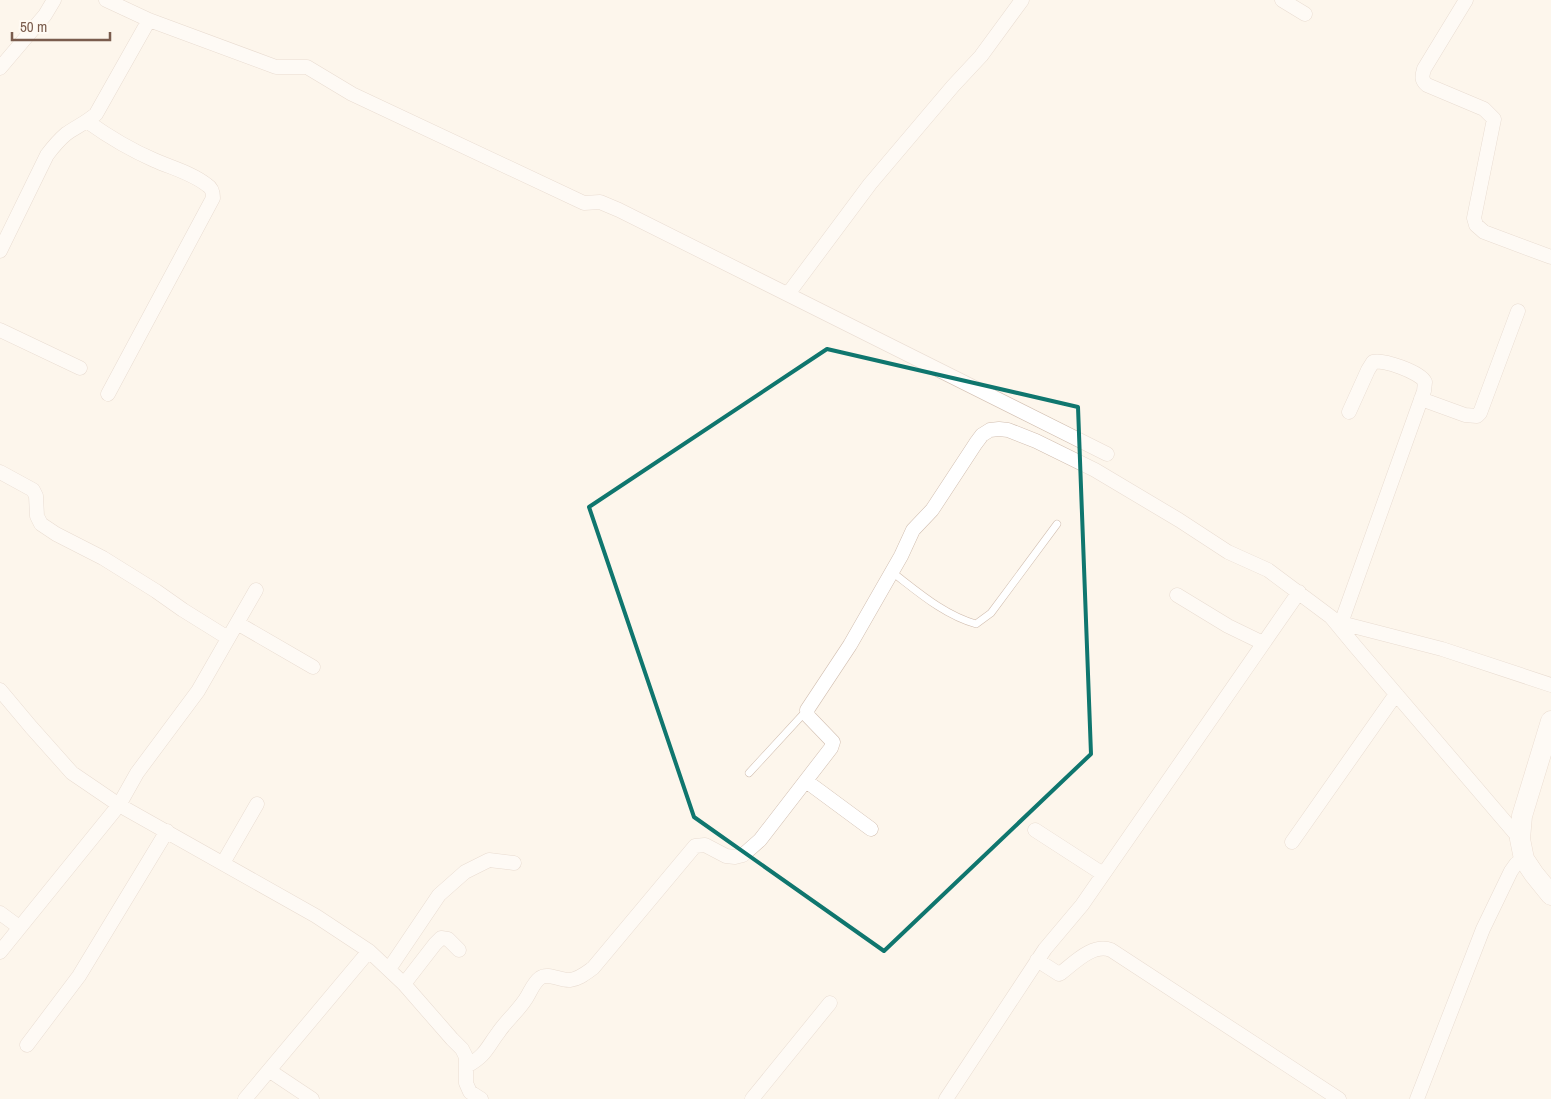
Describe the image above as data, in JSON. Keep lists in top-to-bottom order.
{
  "scale_bar": "50 m"
}
